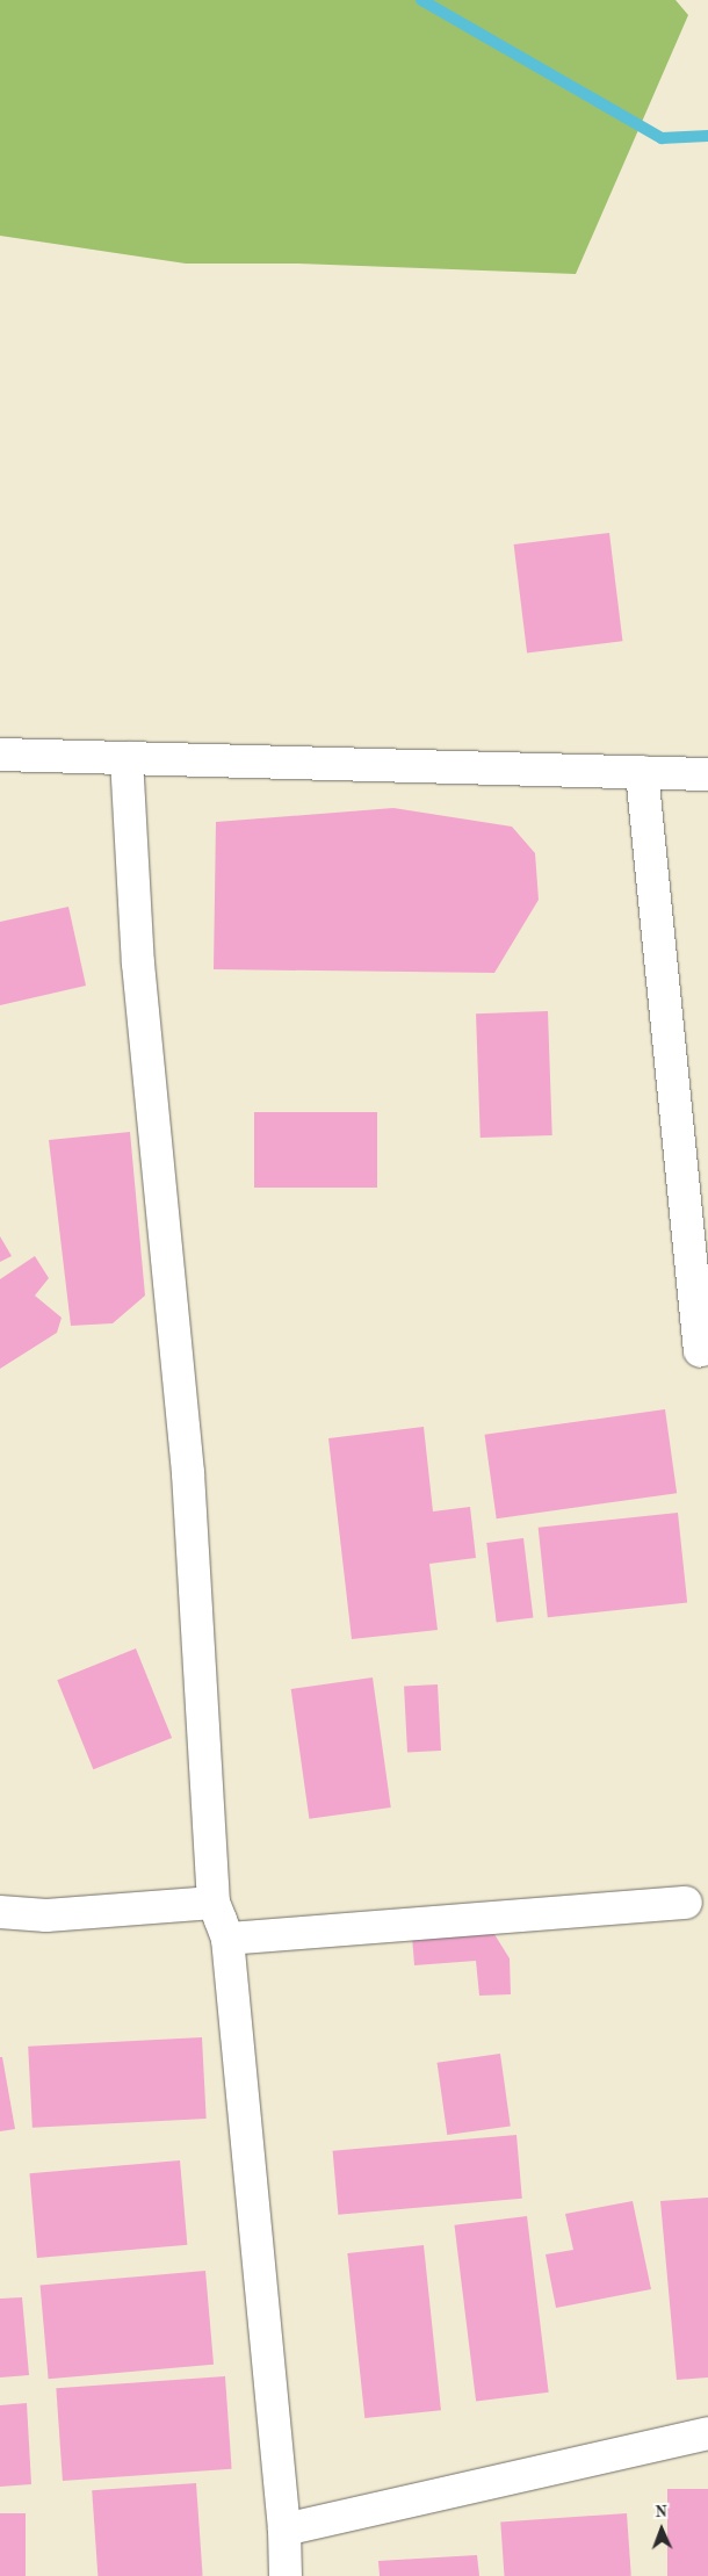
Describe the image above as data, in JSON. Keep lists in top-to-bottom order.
{
  "north": "top"
}
